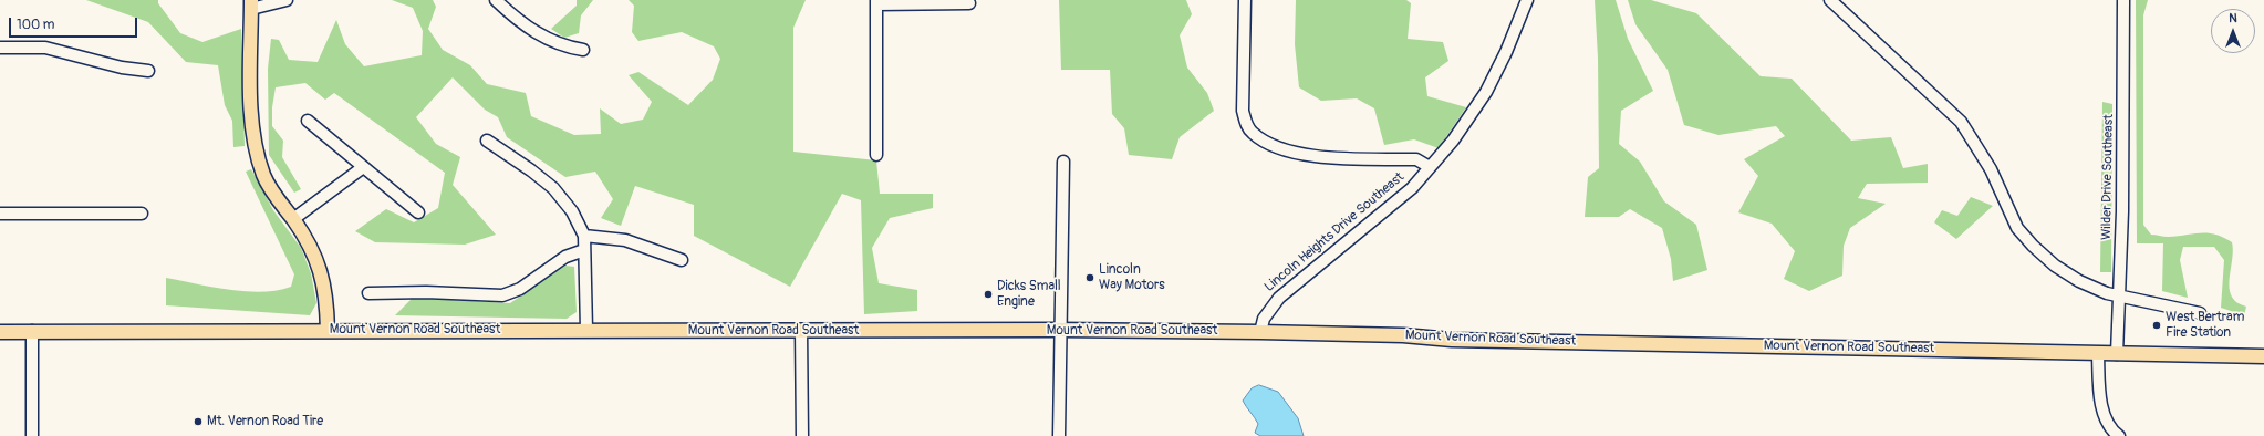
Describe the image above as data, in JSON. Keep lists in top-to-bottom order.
{
  "streets": {
    "main road": ["Mount Vernon Road Southeast"],
    "street": ["Wilder Drive Southeast", "Lincoln Heights Drive Southeast"]
  },
  "crossings": [
    ["Wilder Drive Southeast", "Mount Vernon Road Southeast"],
    ["Lincoln Heights Drive Southeast", "Mount Vernon Road Southeast"]
  ],
  "places": [
    "Lincoln Way Motors",
    "Dicks Small Engine",
    "West Bertram Fire Station",
    "Mt. Vernon Road Tire"
  ],
  "scale_bar": "100 m",
  "north": "top"
}
